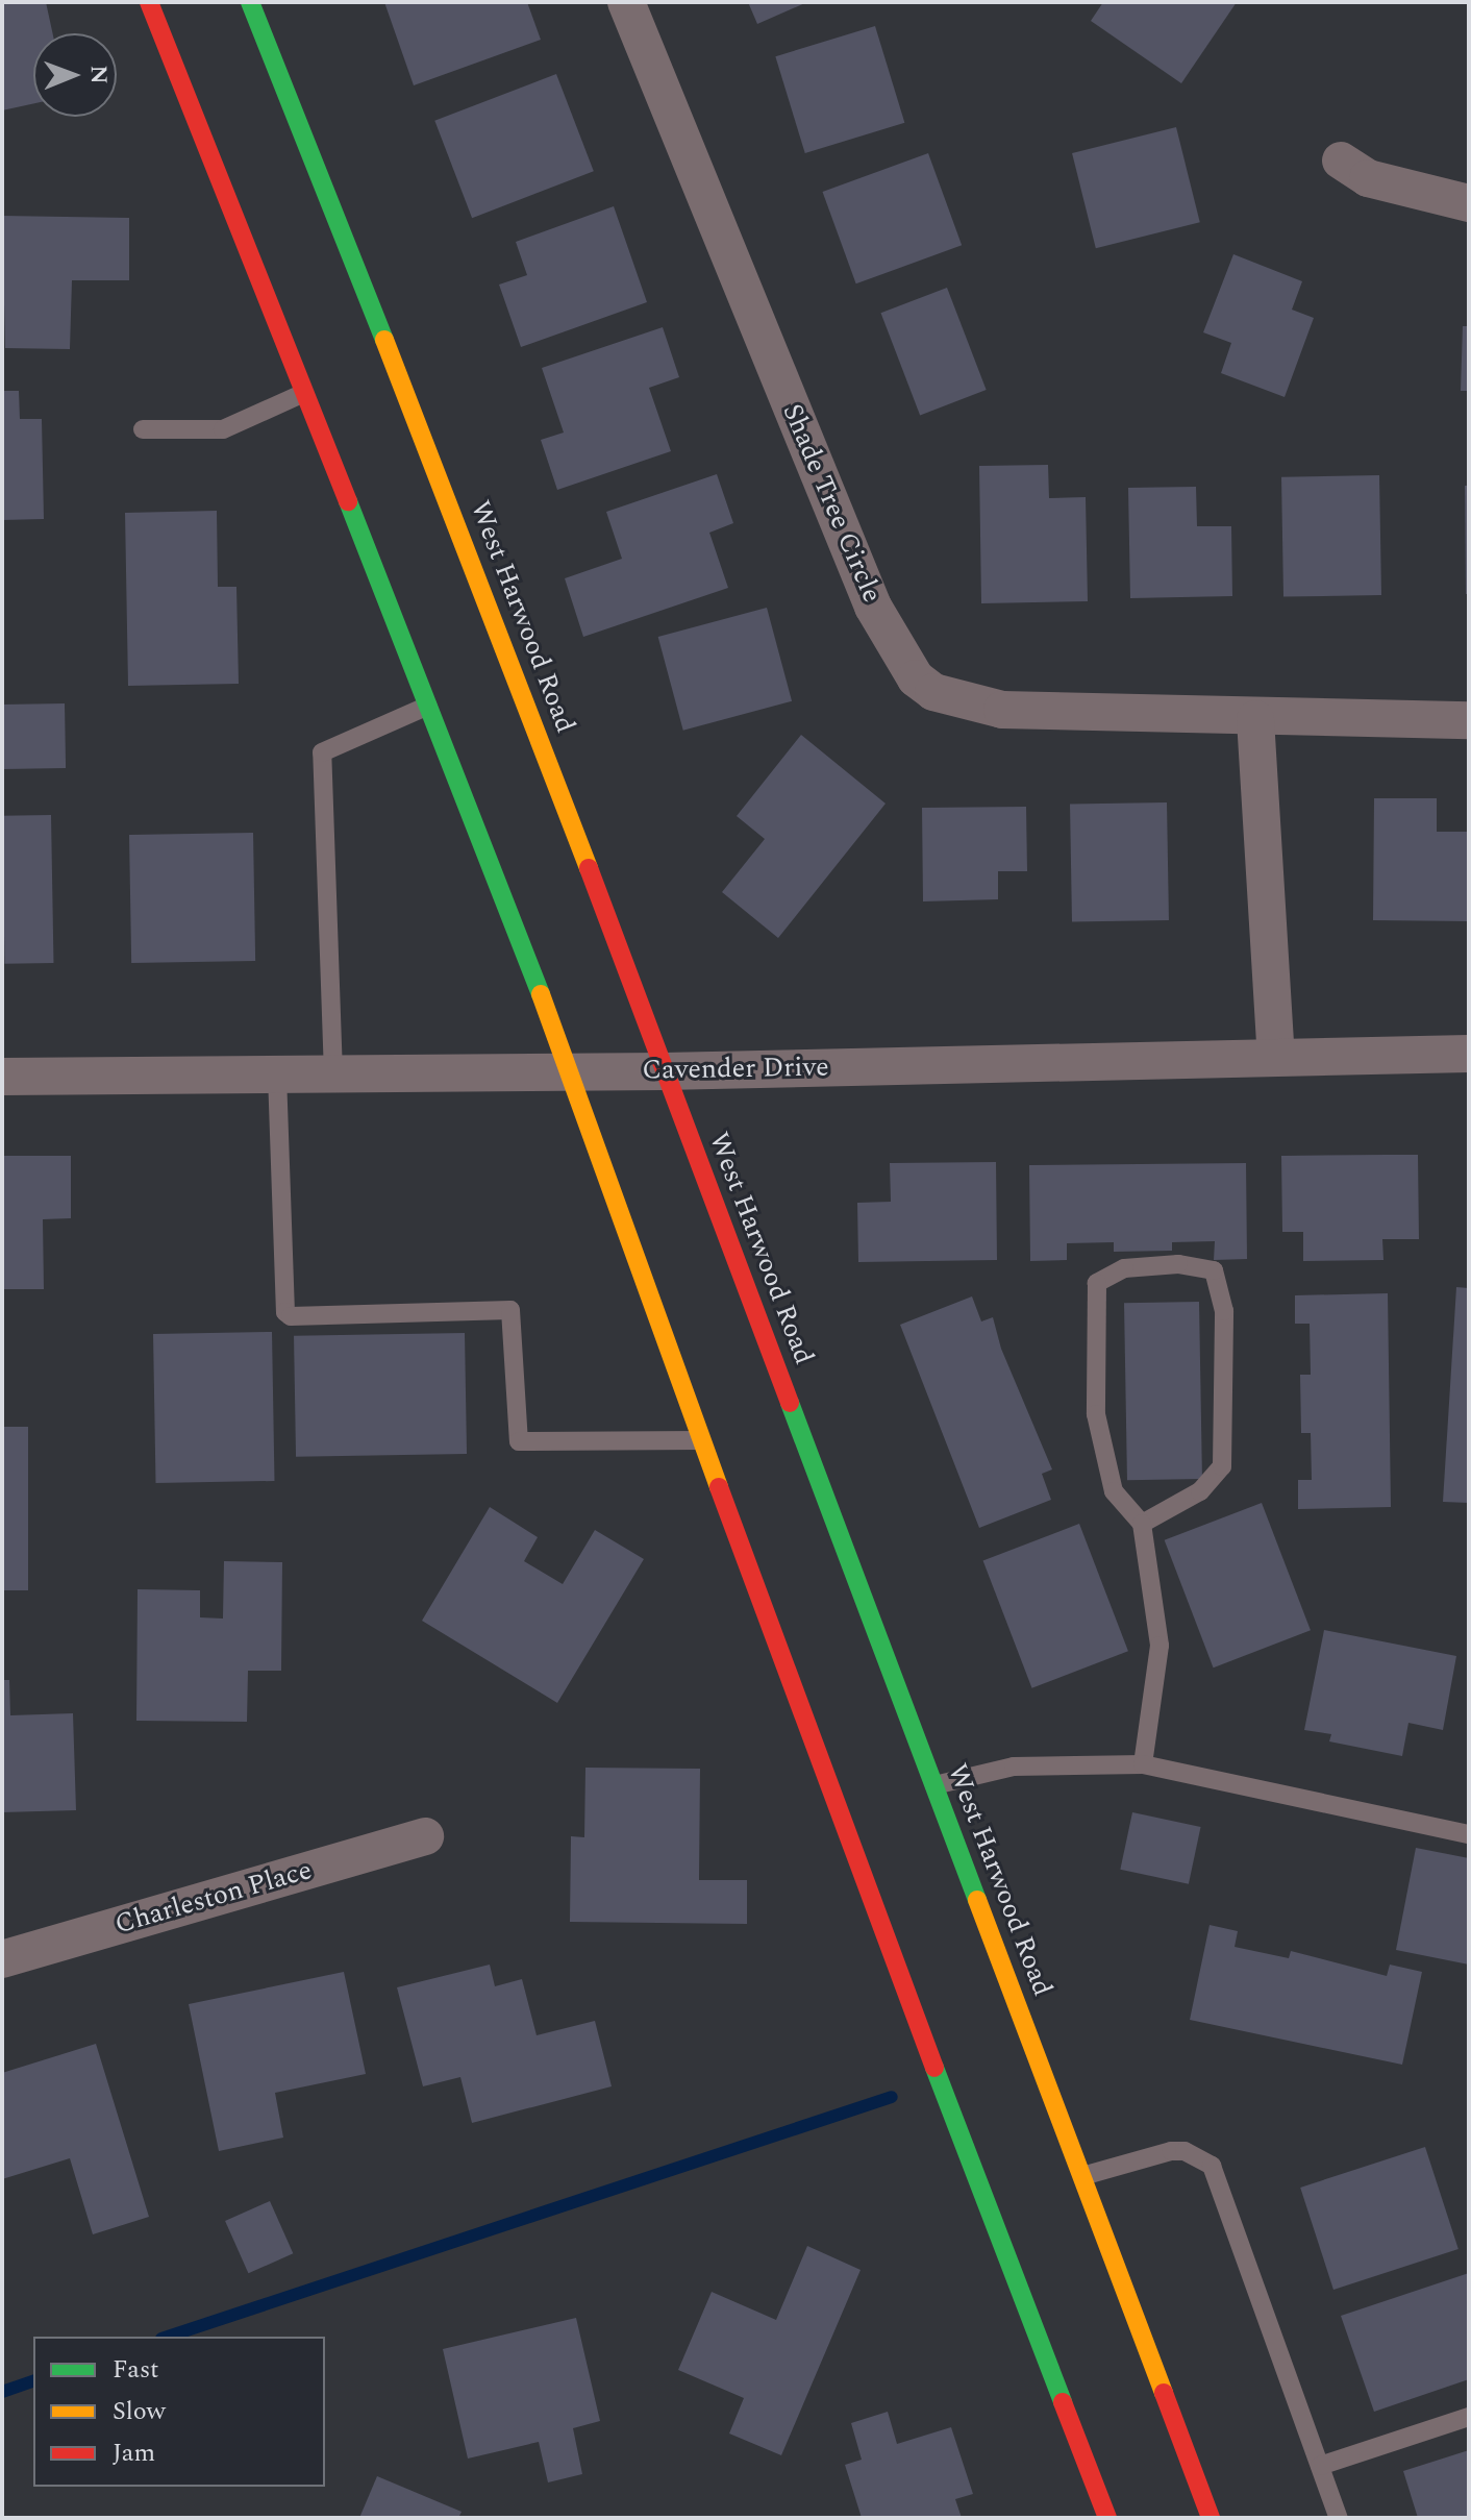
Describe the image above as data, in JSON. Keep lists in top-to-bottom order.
{
  "streets": {
    "main road": ["West Harwood Road"],
    "street": ["Shade Tree Circle", "Cavender Drive", "Charleston Place"]
  },
  "crossings": [
    ["West Harwood Road", "Cavender Drive"]
  ],
  "legend": ["Fast", "Slow", "Jam"],
  "north": "right"
}
